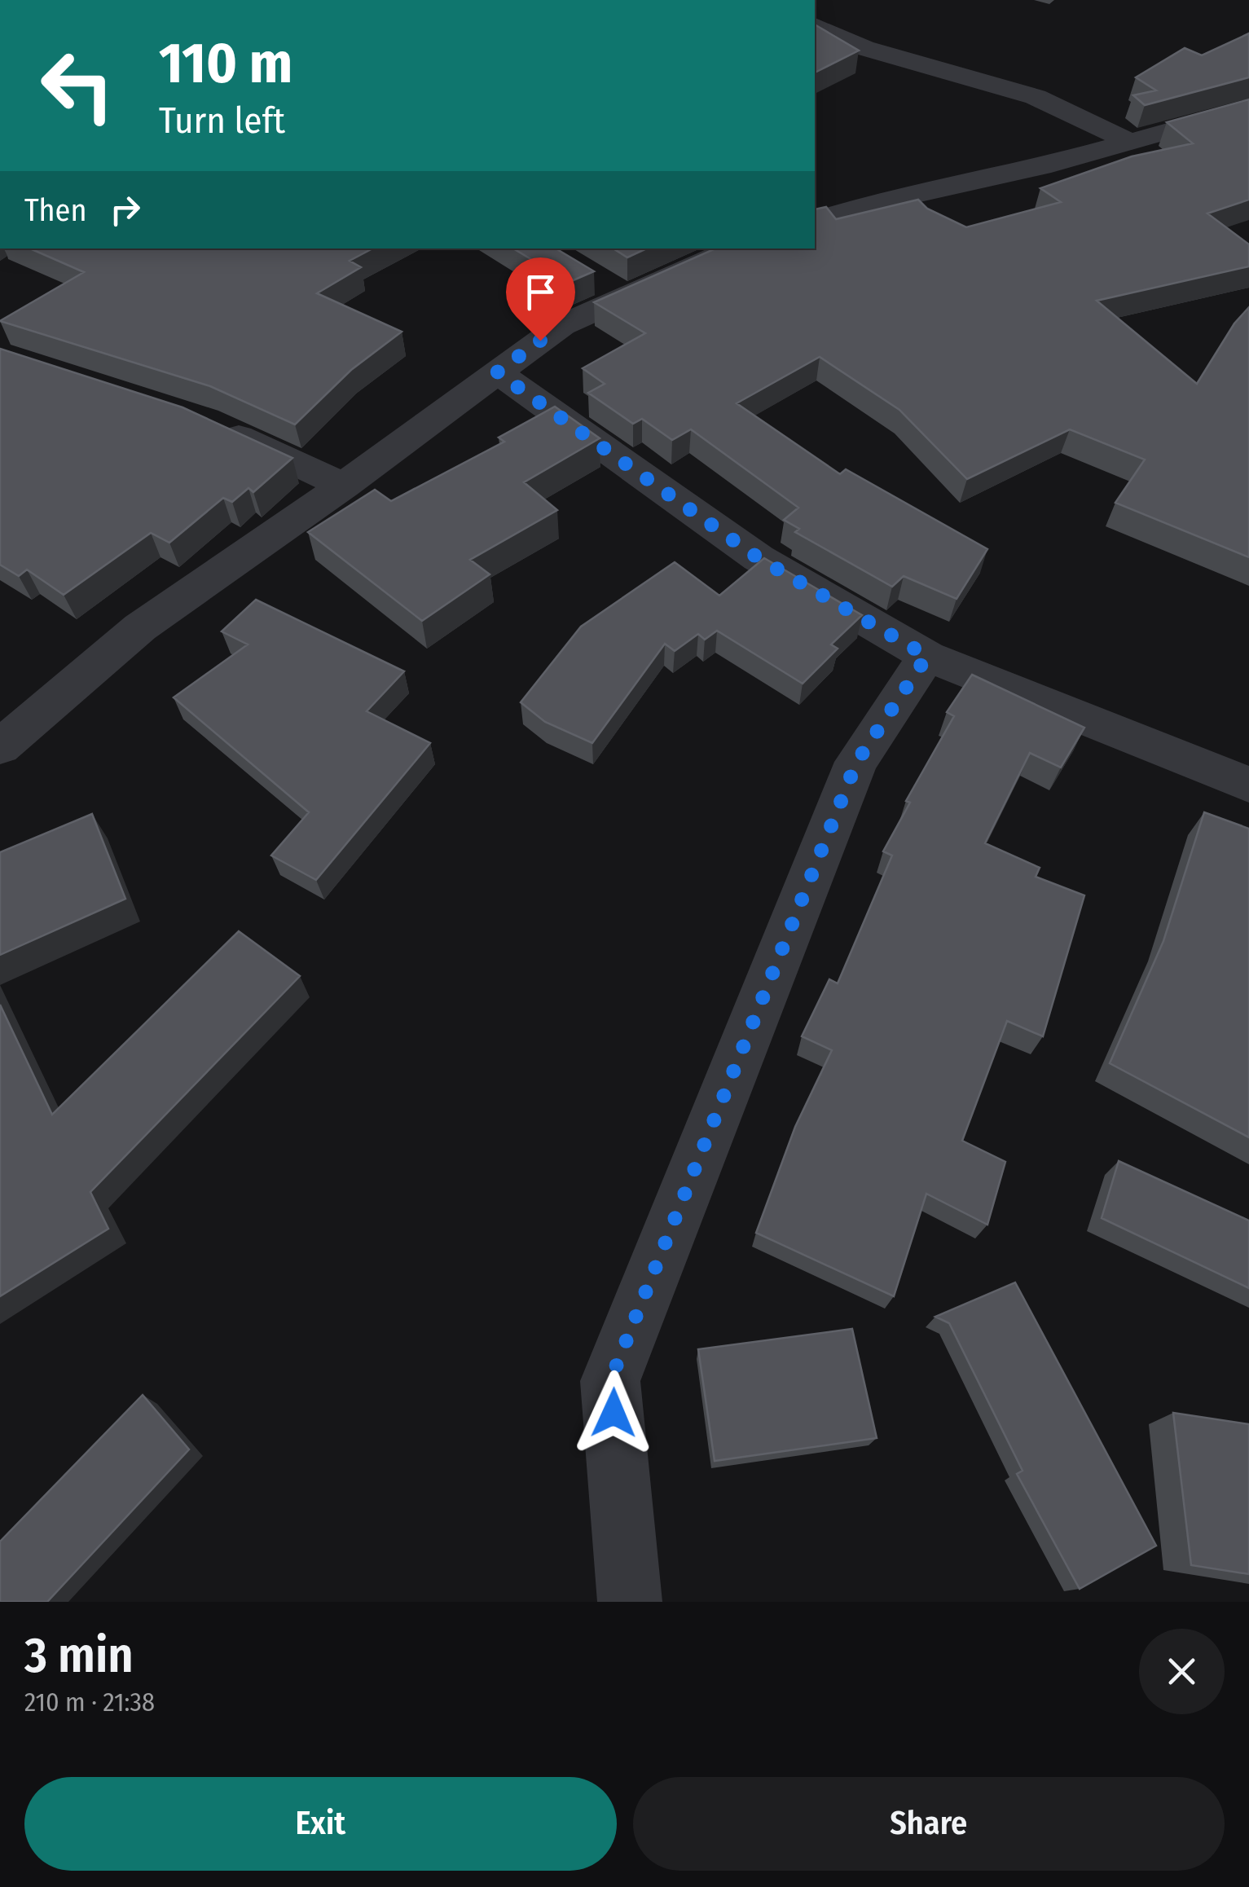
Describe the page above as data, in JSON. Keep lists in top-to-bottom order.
{
  "page": {
    "turn": ["110 m", "Turn left"],
    "then": "Then",
    "heading": ["3 min", "210 m · 21:38"],
    "buttons": ["Exit", "Share"]
  }
}
